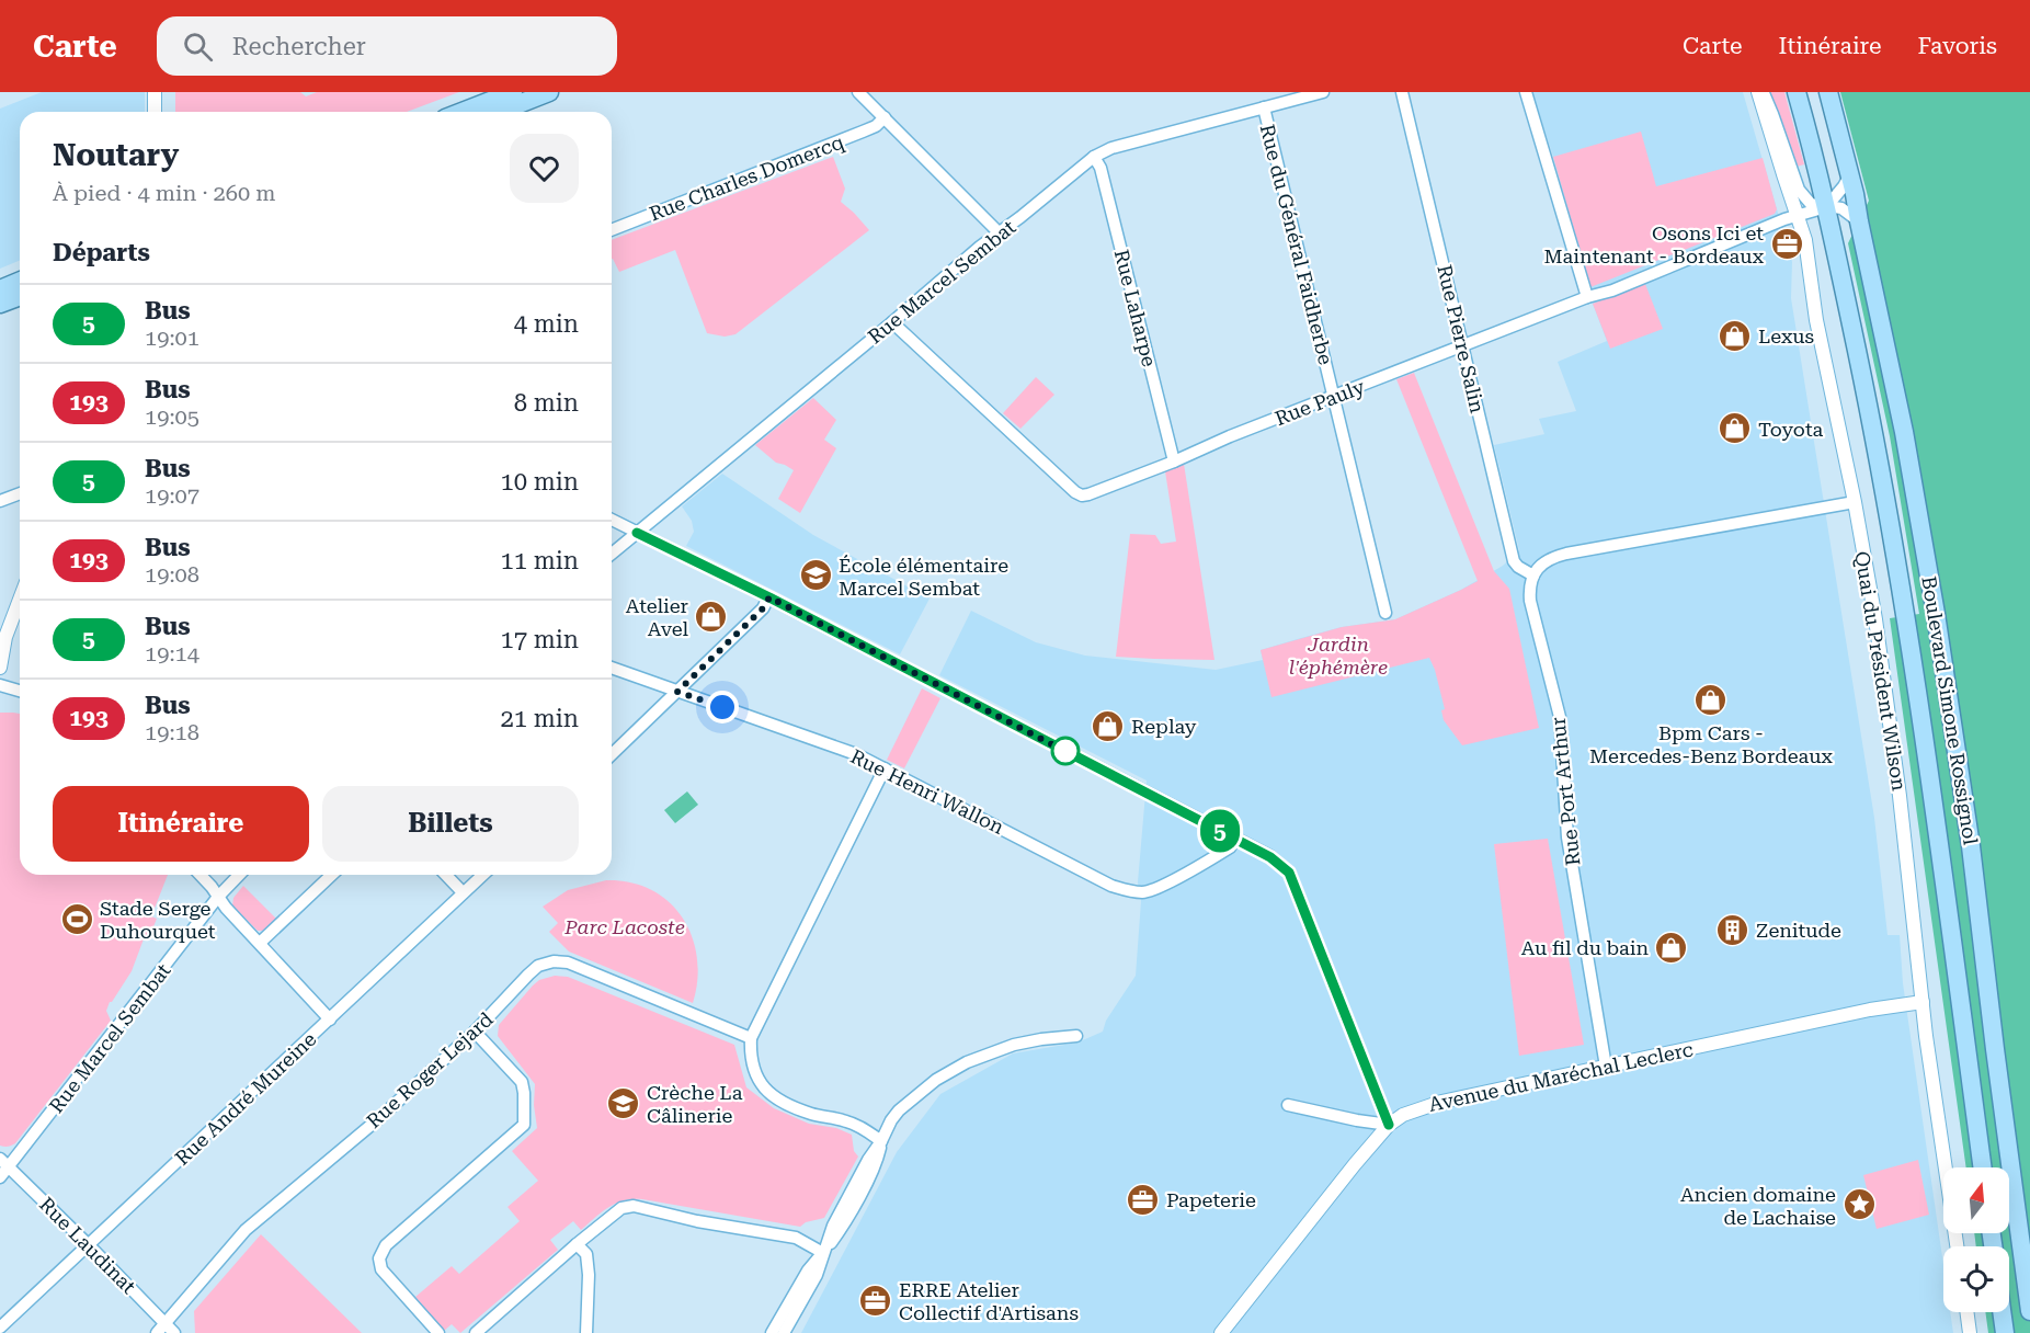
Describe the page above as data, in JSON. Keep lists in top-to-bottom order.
{
  "streets": {
    "main road": ["Boulevard Simone Rossignol"],
    "street": [
      "Rue Charles Domercq",
      "Rue du Général Faidherbe",
      "Rue Marcel Sembat",
      "Rue Laharpe",
      "Rue Pierre Salin",
      "Rue Pauly",
      "Quai du Président Wilson",
      "Rue Henri Wallon",
      "Rue Port Arthur",
      "Rue Roger Lejard",
      "Avenue du Maréchal Leclerc",
      "Rue André Mureine",
      "Rue Laudinat"
    ]
  },
  "crossings": [
    ["Rue du Général Faidherbe", "Rue Marcel Sembat"],
    ["Rue du Général Faidherbe", "Rue Pauly"],
    ["Rue Marcel Sembat", "Rue Laharpe"],
    ["Rue Marcel Sembat", "Rue Pauly"],
    ["Rue Marcel Sembat", "Rue Laudinat"],
    ["Rue Laharpe", "Rue Pauly"],
    ["Rue Pierre Salin", "Rue Pauly"],
    ["Rue Pierre Salin", "Rue Port Arthur"],
    ["Rue Pauly", "Quai du Président Wilson"],
    ["Rue Pauly", "Boulevard Simone Rossignol"],
    ["Quai du Président Wilson", "Avenue du Maréchal Leclerc"],
    ["Rue Port Arthur", "Avenue du Maréchal Leclerc"],
    ["Rue Roger Lejard", "Rue Laudinat"],
    ["Rue André Mureine", "Rue Laudinat"]
  ],
  "parks": ["Jardin l'éphémère", "Parc Lacoste"],
  "places": {
    "office": ["Osons Ici et Maintenant - Bordeaux", "Papeterie", "ERRE Atelier Collectif d'Artisans"],
    "shop": [
      "Lexus",
      "Toyota",
      "Atelier Avel",
      "Bpm Cars - Mercedes-Benz Bordeaux",
      "Replay",
      "Au fil du bain"
    ],
    "school or university": ["École élémentaire Marcel Sembat", "Crèche La Câlinerie"],
    "sports": ["Stade Serge Duhourquet"],
    "building": ["Zenitude"],
    "place": ["Ancien domaine de Lachaise"]
  },
  "lines": ["bus line 5"],
  "north": "top",
  "page": {
    "header": "Carte",
    "search": "Rechercher",
    "nav": ["Carte", "Itinéraire", "Favoris"],
    "on_map": "5",
    "heading": [
      ["Noutary", "À pied · 4 min · 260 m"],
      "Départs"
    ],
    "list": [
      {
        "mark": "5",
        "name": "Bus",
        "note": "19:01",
        "value": "4 min"
      },
      {
        "mark": "193",
        "name": "Bus",
        "note": "19:05",
        "value": "8 min"
      },
      {
        "mark": "5",
        "name": "Bus",
        "note": "19:07",
        "value": "10 min"
      },
      {
        "mark": "193",
        "name": "Bus",
        "note": "19:08",
        "value": "11 min"
      },
      {
        "mark": "5",
        "name": "Bus",
        "note": "19:14",
        "value": "17 min"
      },
      {
        "mark": "193",
        "name": "Bus",
        "note": "19:18",
        "value": "21 min"
      }
    ],
    "buttons": ["Itinéraire", "Billets"]
  }
}
